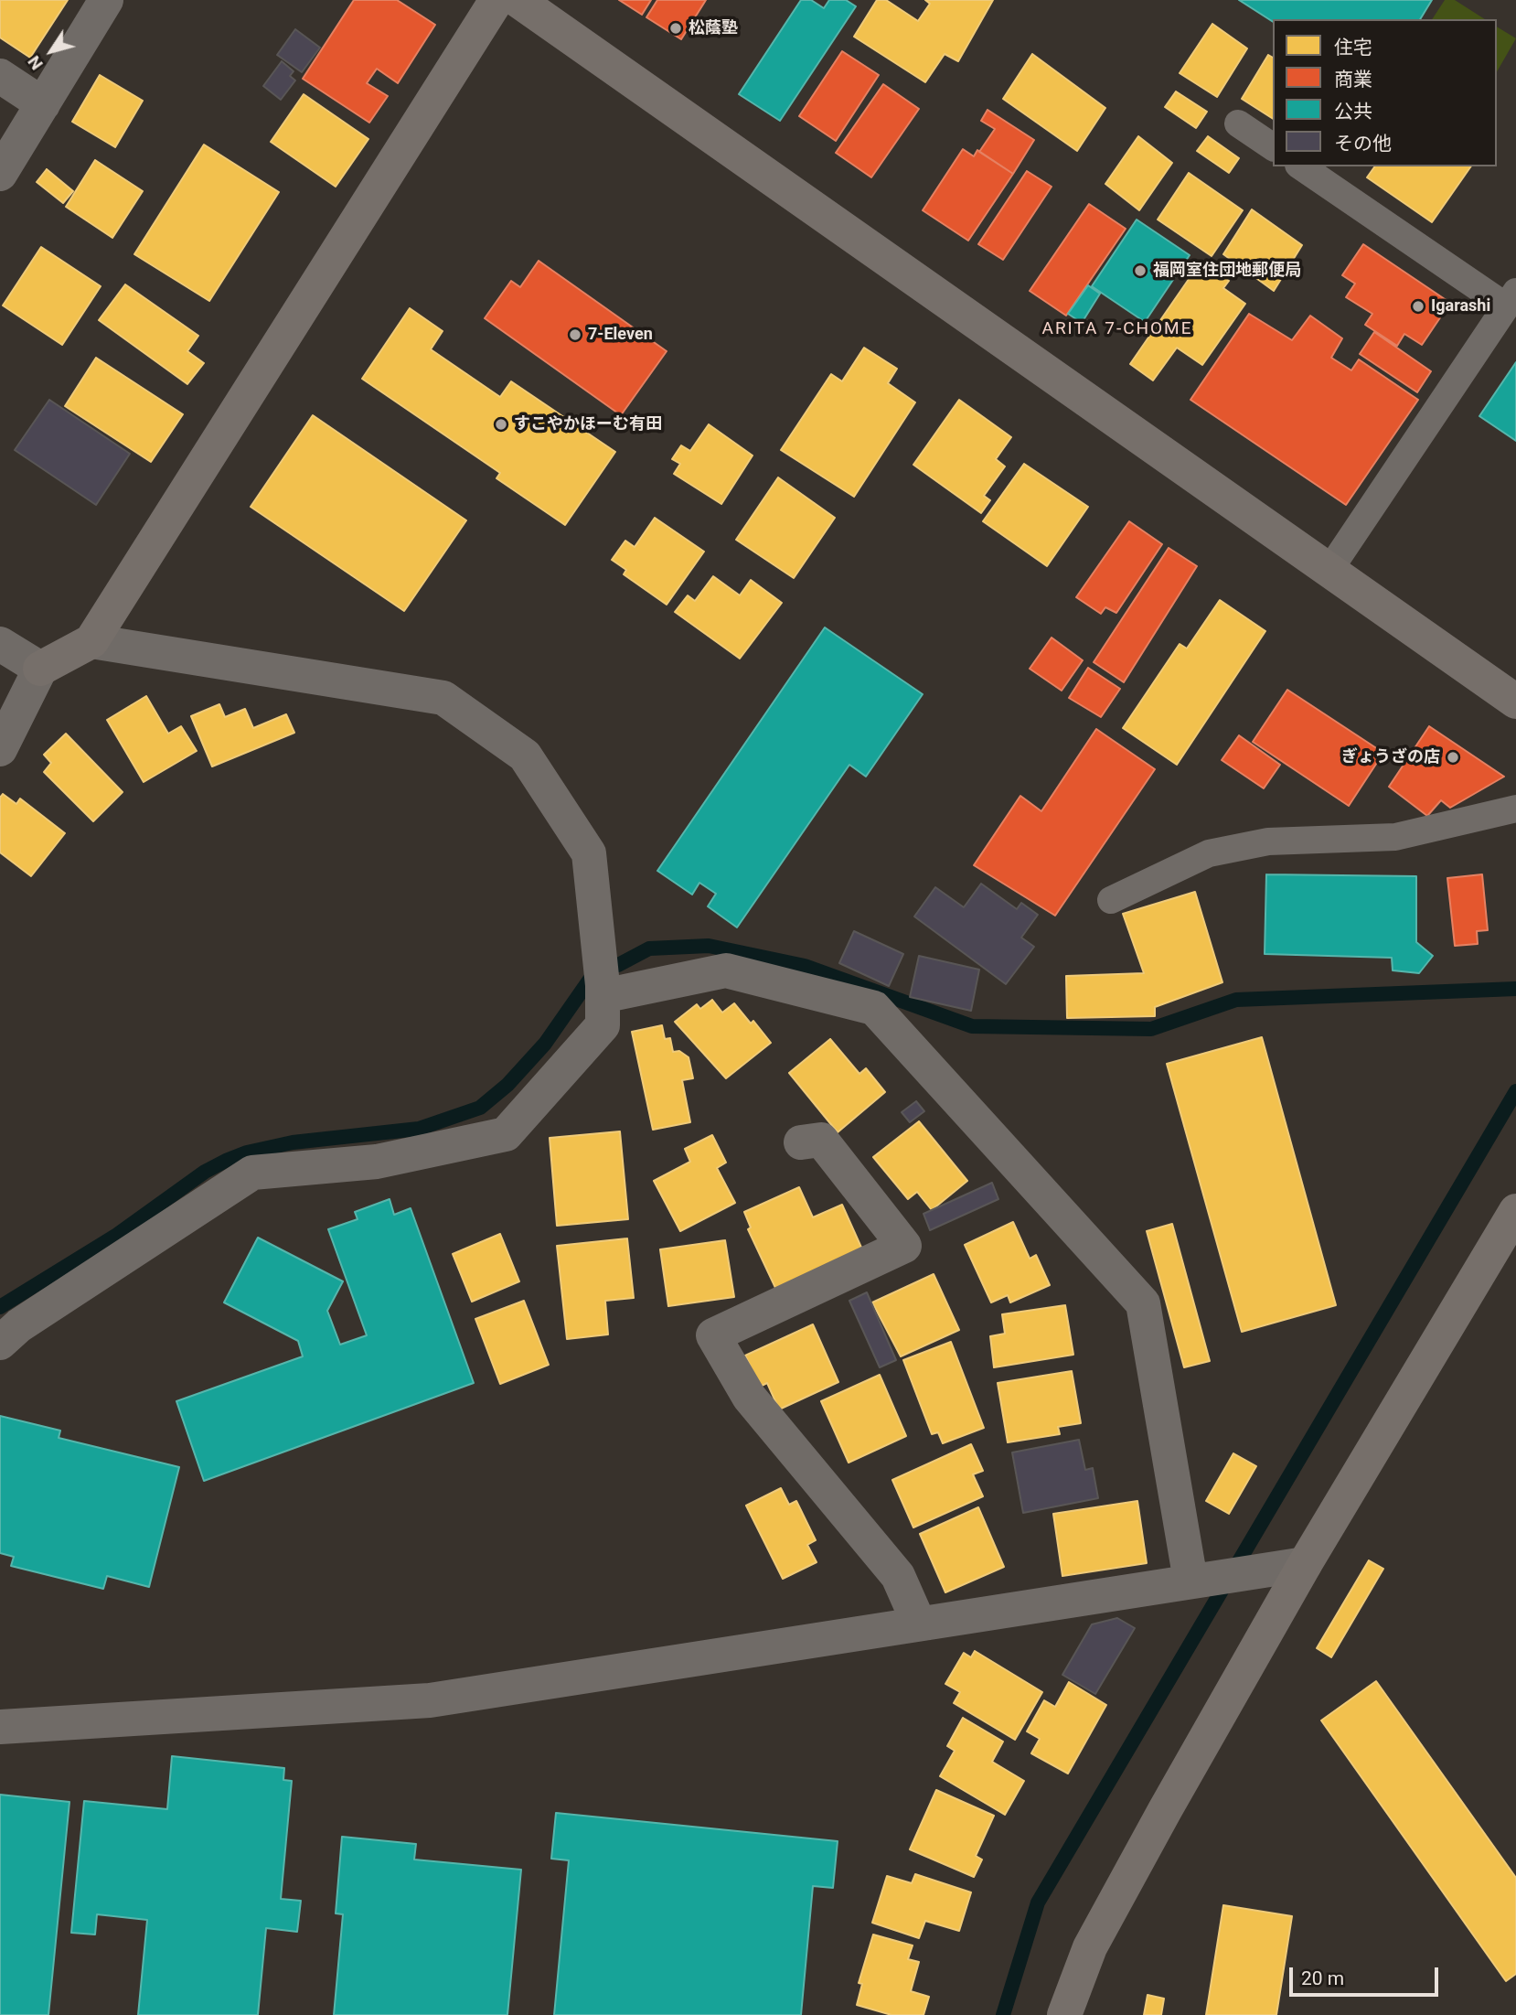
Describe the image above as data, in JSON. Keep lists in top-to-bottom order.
{
  "districts": ["ARITA 7-CHOME"],
  "places": [
    "松蔭塾",
    "福岡室住団地郵便局",
    "Igarashi",
    "7-Eleven",
    "すこやかほーむ有田",
    "ぎょうざの店"
  ],
  "legend": [
    "住宅",
    "商業",
    "公共",
    "その他"
  ],
  "scale_bar": "20 m",
  "north": "bottom left"
}
